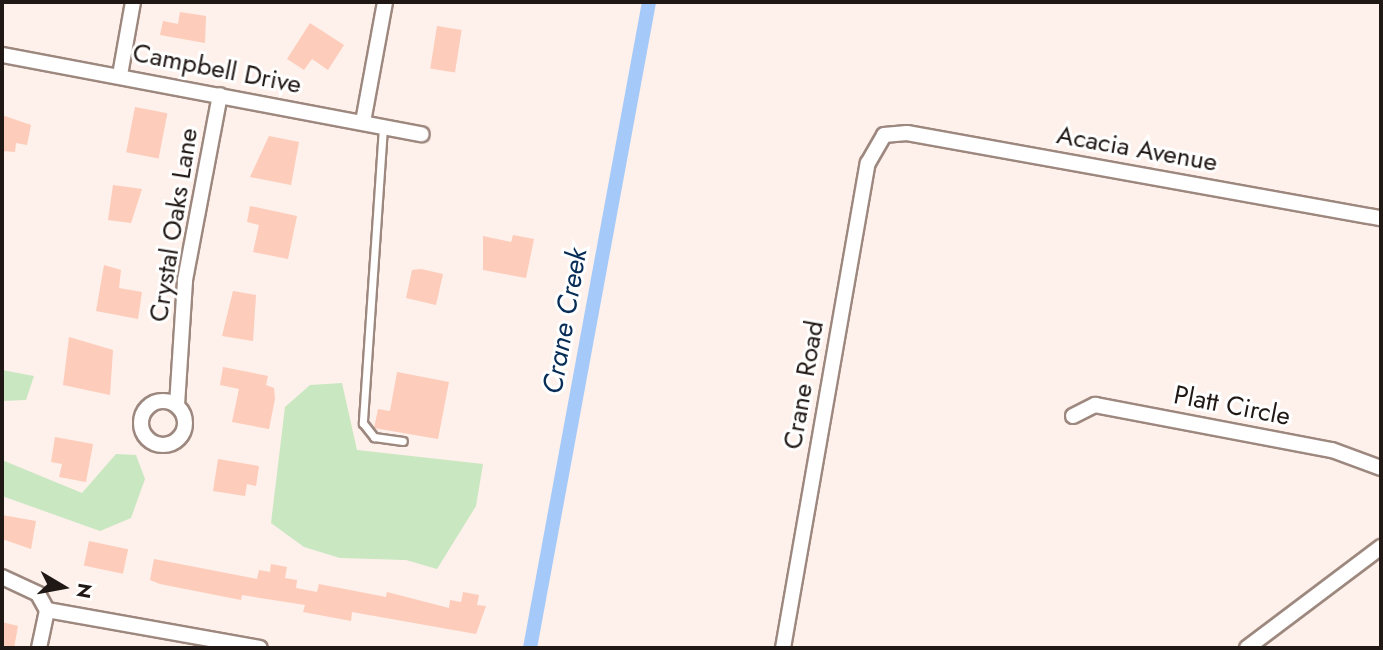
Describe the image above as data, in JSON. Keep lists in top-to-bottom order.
{
  "streets": {
    "street": [
      "Campbell Drive",
      "Acacia Avenue",
      "Crystal Oaks Lane",
      "Crane Road",
      "Platt Circle"
    ]
  },
  "crossings": [
    ["Campbell Drive", "Crystal Oaks Lane"],
    ["Acacia Avenue", "Crane Road"]
  ],
  "water": ["Crane Creek"],
  "north": "right"
}
